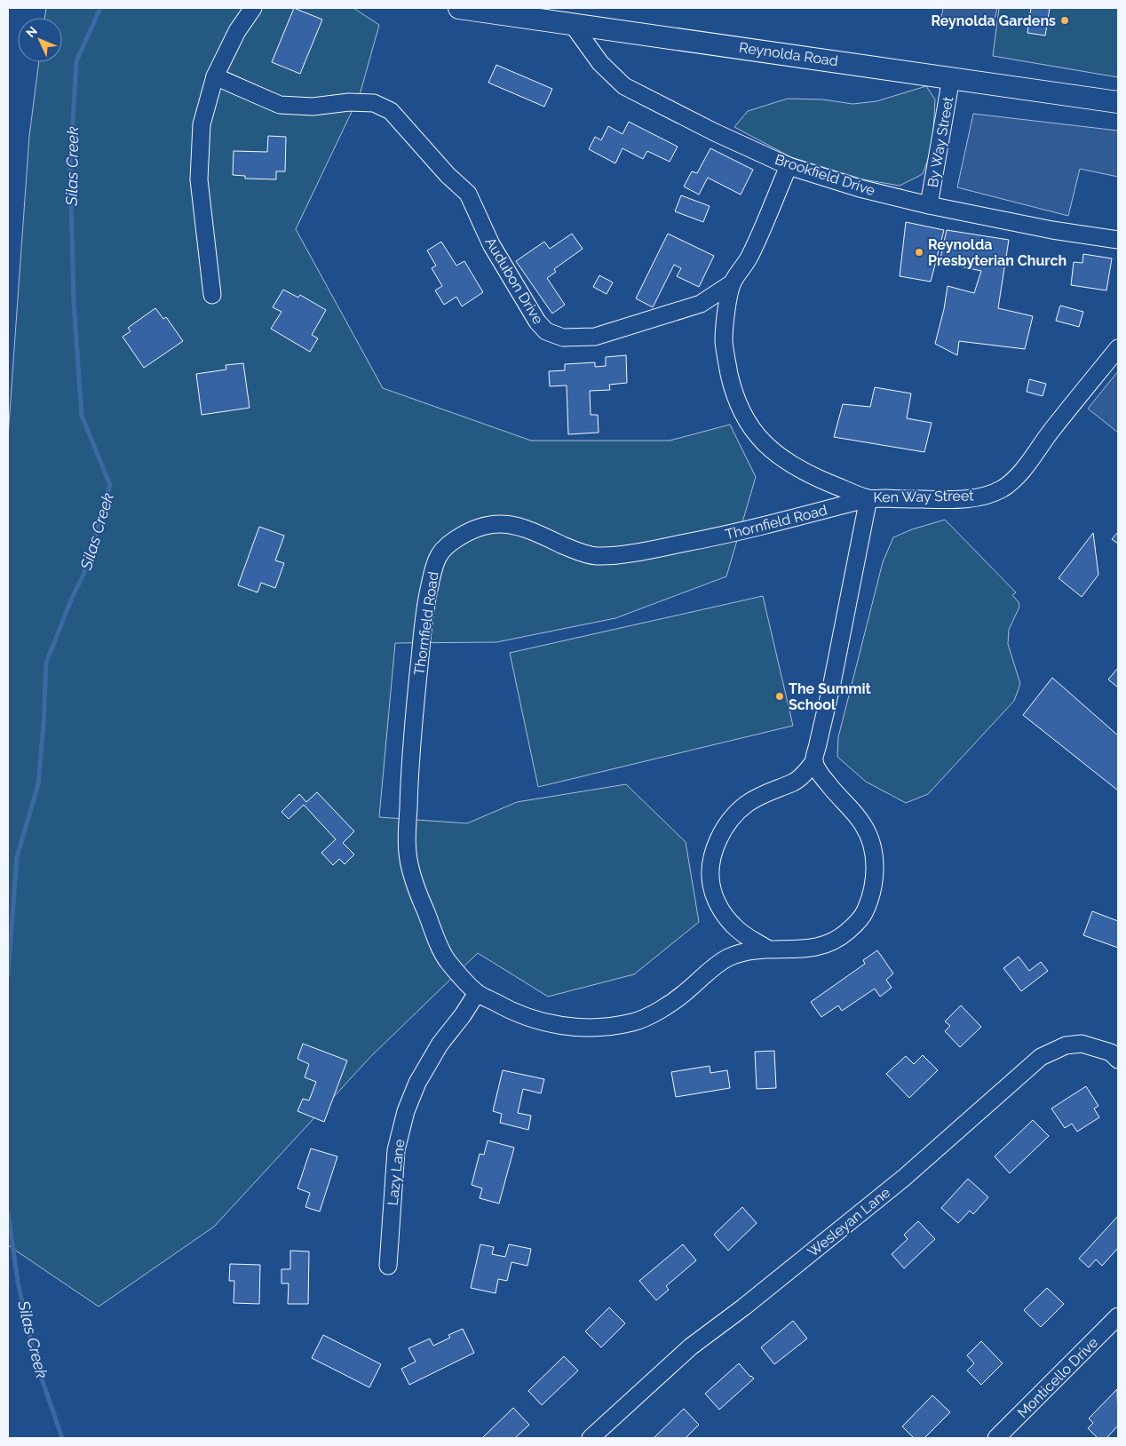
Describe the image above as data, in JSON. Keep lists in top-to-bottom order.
{
  "streets": {
    "main road": ["Reynolda Road"],
    "street": [
      "By Way Street",
      "Brookfield Drive",
      "Audubon Drive",
      "Ken Way Street",
      "Thornfield Road",
      "Lazy Lane",
      "Wesleyan Lane",
      "Monticello Drive"
    ]
  },
  "crossings": [
    ["Reynolda Road", "By Way Street"],
    ["Reynolda Road", "Brookfield Drive"],
    ["By Way Street", "Brookfield Drive"],
    ["Brookfield Drive", "Ken Way Street"],
    ["Audubon Drive", "Ken Way Street"],
    ["Ken Way Street", "Thornfield Road"],
    ["Thornfield Road", "Lazy Lane"]
  ],
  "water": ["Silas Creek"],
  "places": ["Reynolda Gardens", "Reynolda Presbyterian Church", "The Summit School"],
  "north": "top left"
}
